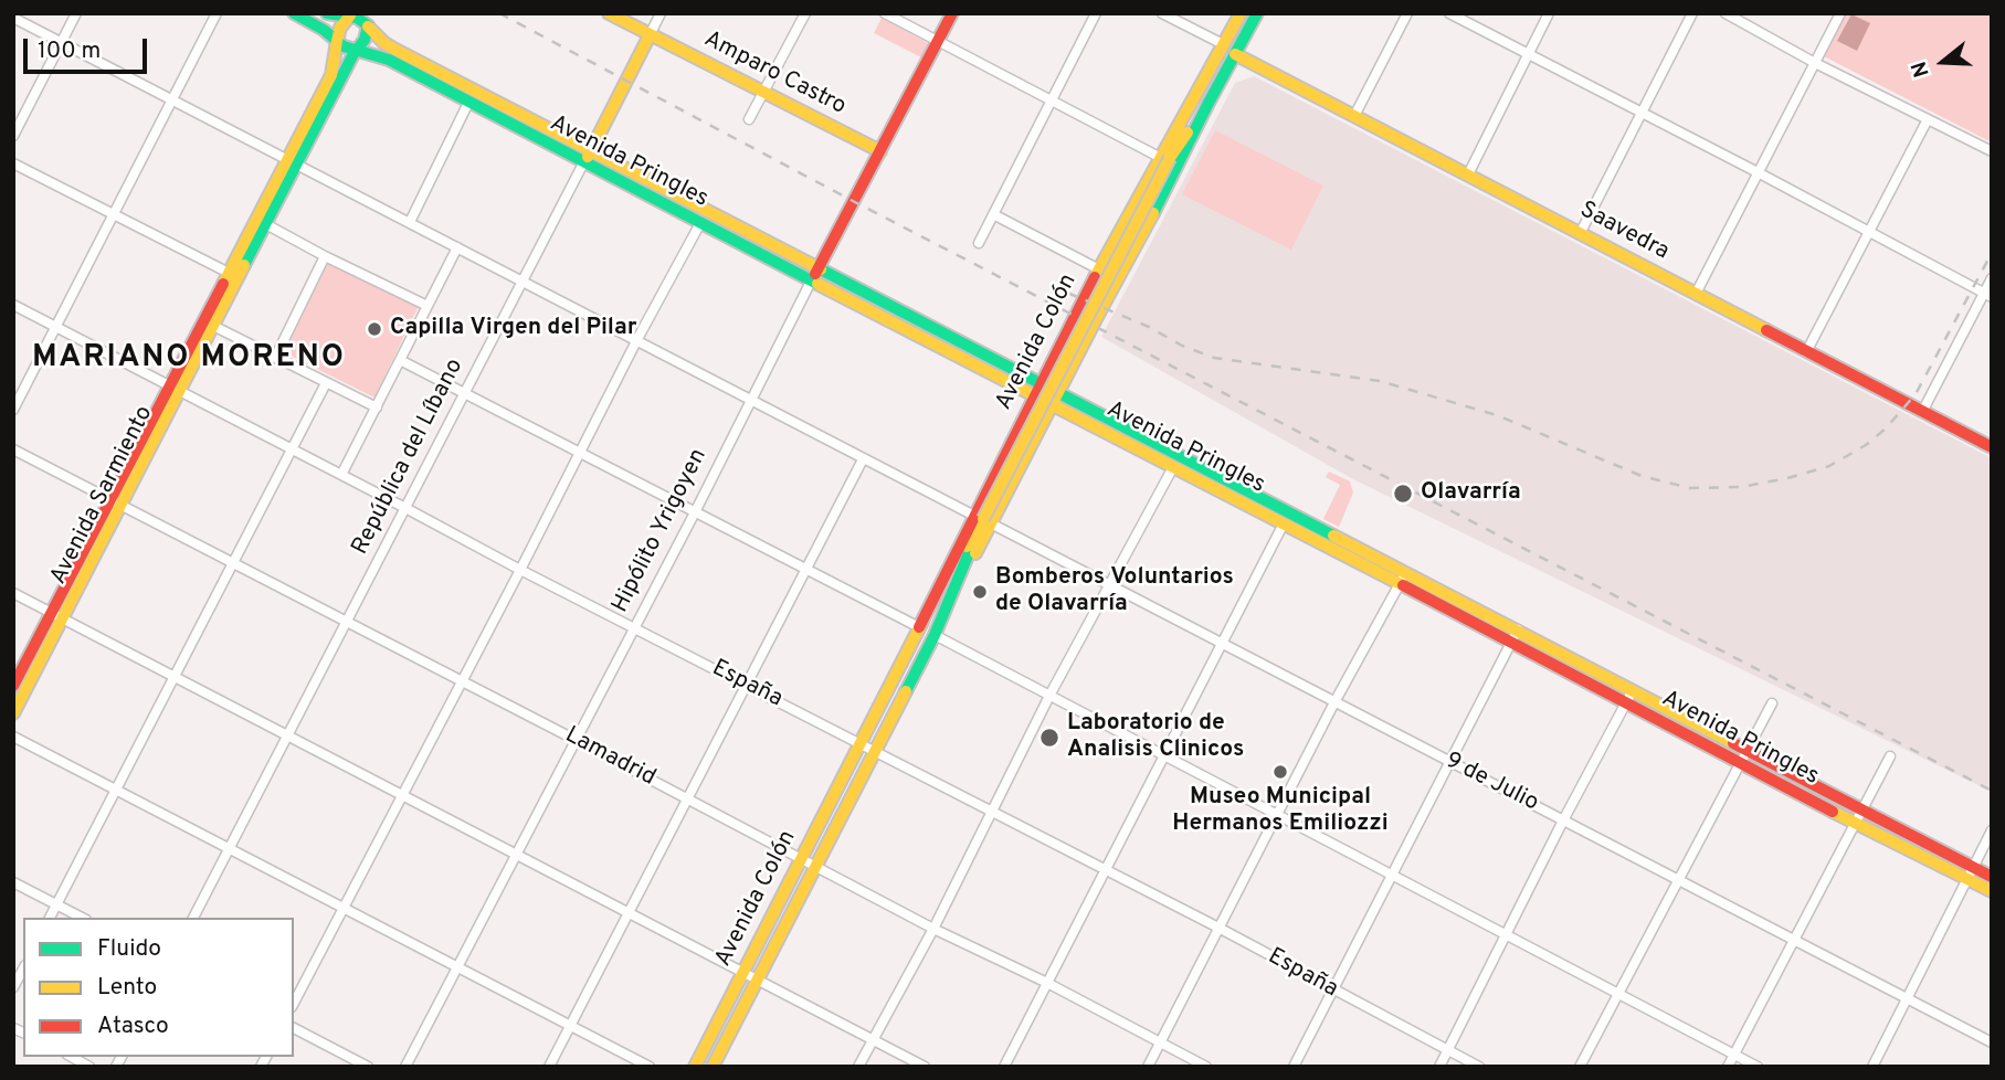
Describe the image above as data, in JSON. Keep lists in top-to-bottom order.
{
  "streets": {
    "main road": [
      "Amparo Castro",
      "Avenida Pringles",
      "Saavedra",
      "Avenida Colón",
      "República del Líbano",
      "Avenida Sarmiento",
      "Hipólito Yrigoyen"
    ],
    "street": ["España", "Lamadrid", "9 de Julio"]
  },
  "crossings": [
    ["Amparo Castro", "República del Líbano"],
    ["Amparo Castro", "Hipólito Yrigoyen"],
    ["Avenida Pringles", "Avenida Colón"],
    ["Avenida Pringles", "República del Líbano"],
    ["Avenida Pringles", "Avenida Sarmiento"],
    ["Avenida Pringles", "Hipólito Yrigoyen"],
    ["Saavedra", "Avenida Colón"],
    ["Avenida Colón", "España"],
    ["Avenida Colón", "Lamadrid"],
    ["Avenida Colón", "9 de Julio"],
    ["República del Líbano", "España"],
    ["República del Líbano", "Lamadrid"],
    ["República del Líbano", "9 de Julio"],
    ["Avenida Sarmiento", "España"],
    ["Avenida Sarmiento", "Lamadrid"],
    ["Avenida Sarmiento", "9 de Julio"],
    ["Hipólito Yrigoyen", "España"],
    ["Hipólito Yrigoyen", "Lamadrid"],
    ["Hipólito Yrigoyen", "9 de Julio"]
  ],
  "districts": ["MARIANO MORENO"],
  "places": [
    "Capilla Virgen del Pilar",
    "Olavarría",
    "Bomberos Voluntarios de Olavarría",
    "Laboratorio de Analisis Clinicos",
    "Museo Municipal Hermanos Emiliozzi"
  ],
  "legend": ["Fluido", "Lento", "Atasco"],
  "scale_bar": "100 m",
  "north": "left"
}
